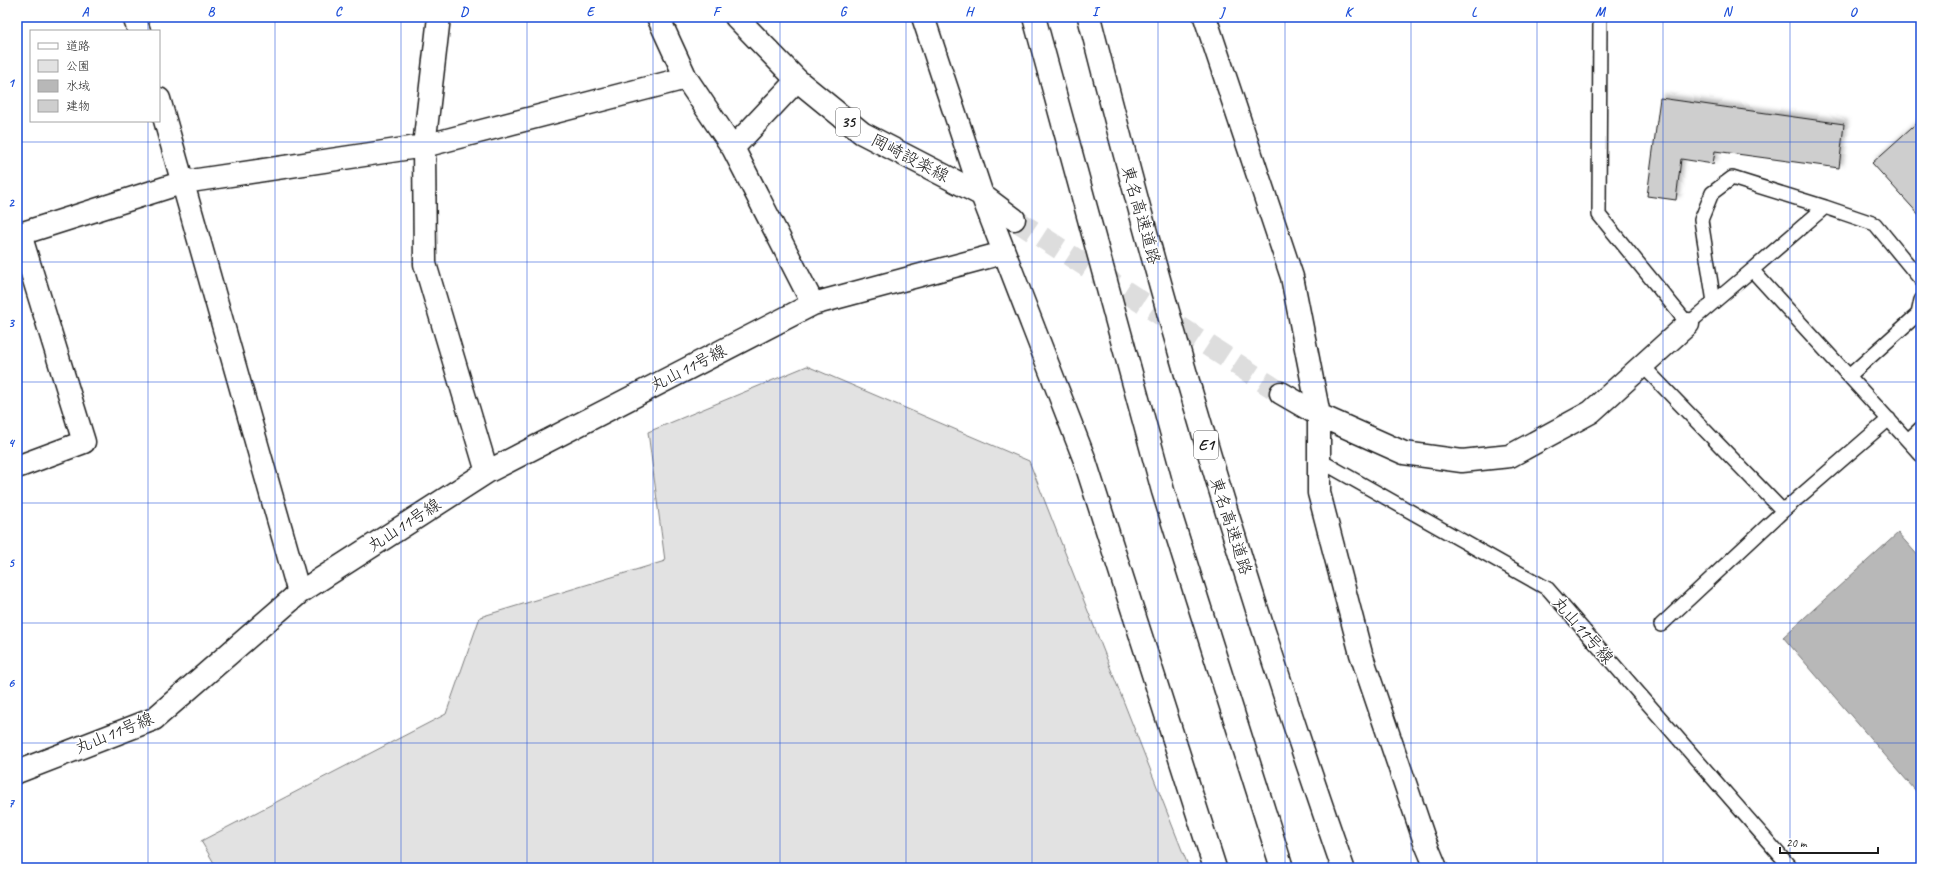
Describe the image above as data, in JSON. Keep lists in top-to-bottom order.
{
  "streets": {
    "main road": [
      "35",
      "岡崎設楽線",
      "東名高速道路",
      "丸山11号線",
      "E1"
    ]
  },
  "legend": [
    "道路",
    "公園",
    "水域",
    "建物"
  ],
  "scale_bar": "20 m",
  "grid": {
    "columns": [
      "A",
      "B",
      "C",
      "D",
      "E",
      "F",
      "G",
      "H",
      "I",
      "J",
      "K",
      "L",
      "M",
      "N",
      "O"
    ],
    "rows": [
      "1",
      "2",
      "3",
      "4",
      "5",
      "6",
      "7"
    ]
  }
}
